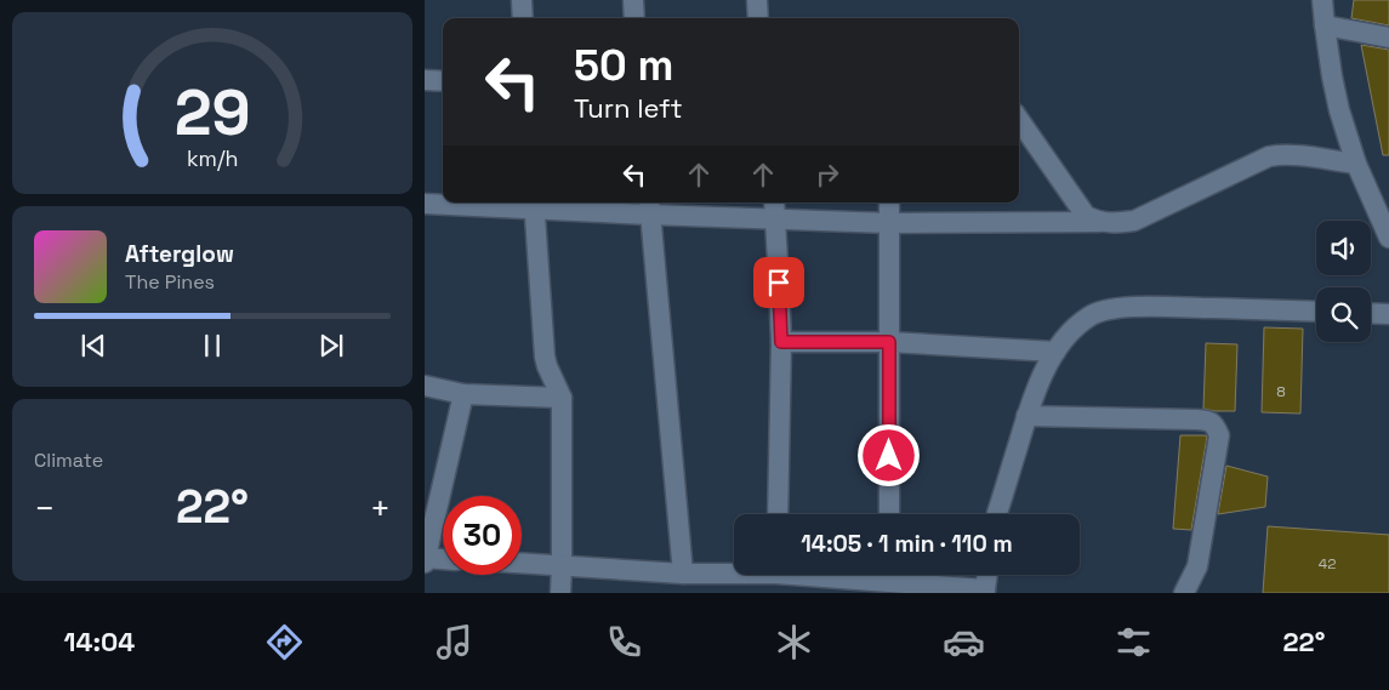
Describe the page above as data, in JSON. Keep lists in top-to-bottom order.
{
  "house_numbers": ["8", "42"],
  "page": {
    "turn": ["50 m", "Turn left"],
    "song": ["Afterglow", "The Pines"],
    "tile": "Climate",
    "heat": ["−", "22°", "+"],
    "limit": "30",
    "trip": "14:05 · 1 min · 110 m",
    "tabs": ["14:04", "22°"],
    "gauge": ["29", "km/h"]
  }
}
